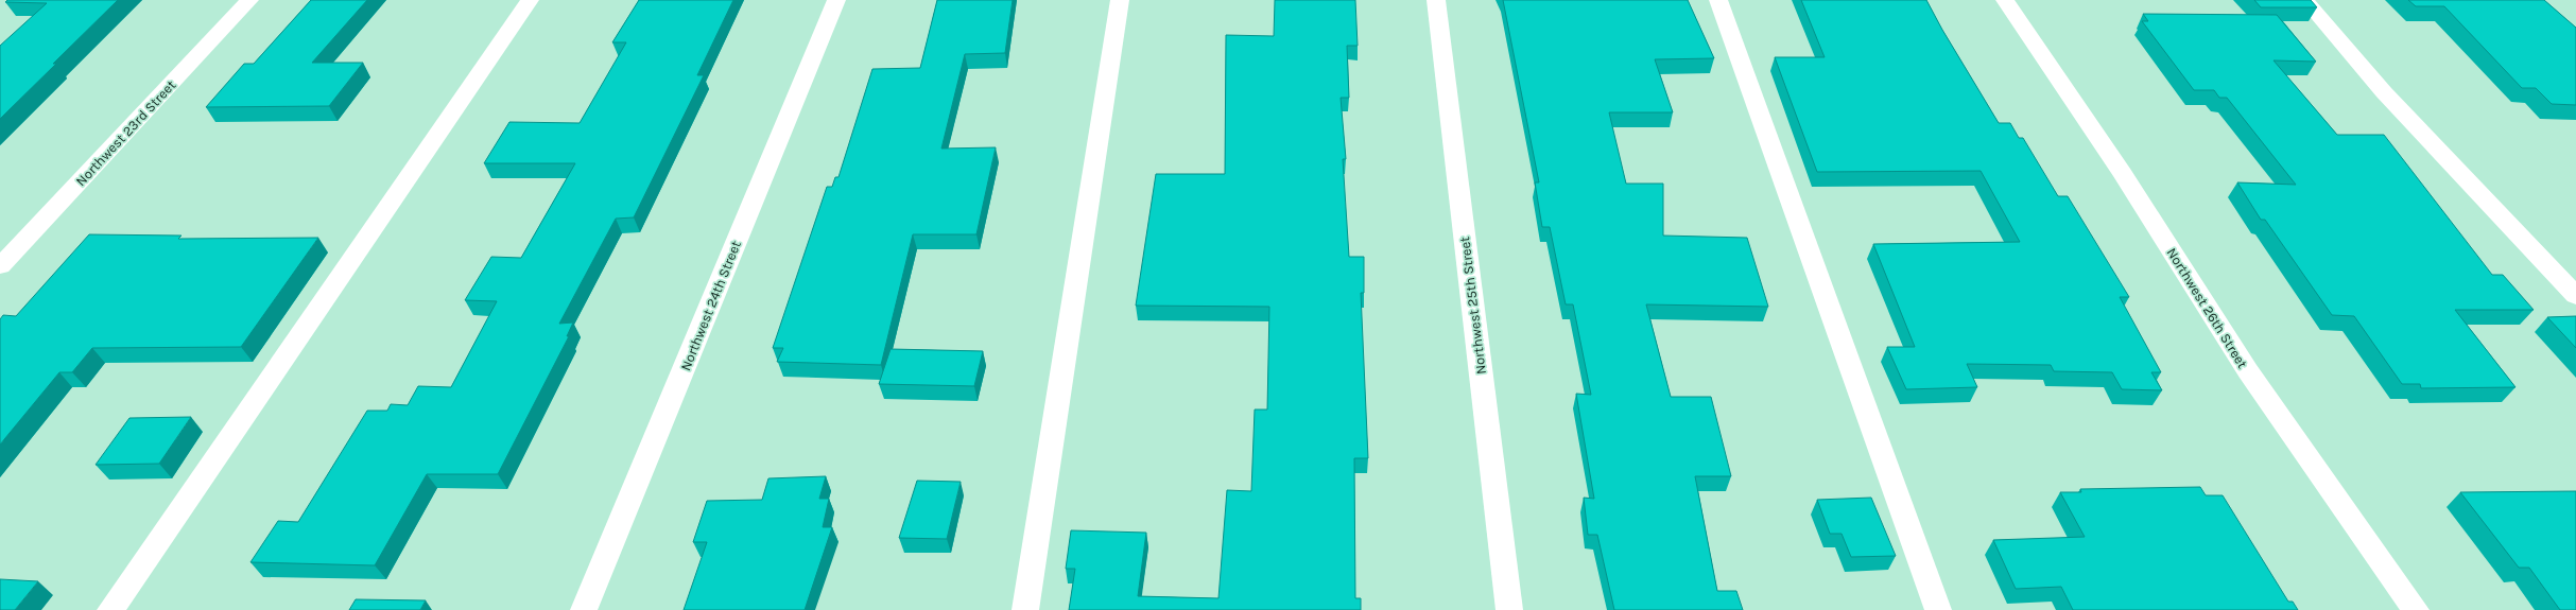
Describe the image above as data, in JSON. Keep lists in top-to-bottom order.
{
  "streets": {
    "street": [
      "Northwest 23rd Street",
      "Northwest 24th Street",
      "Northwest 25th Street",
      "Northwest 26th Street"
    ]
  }
}
